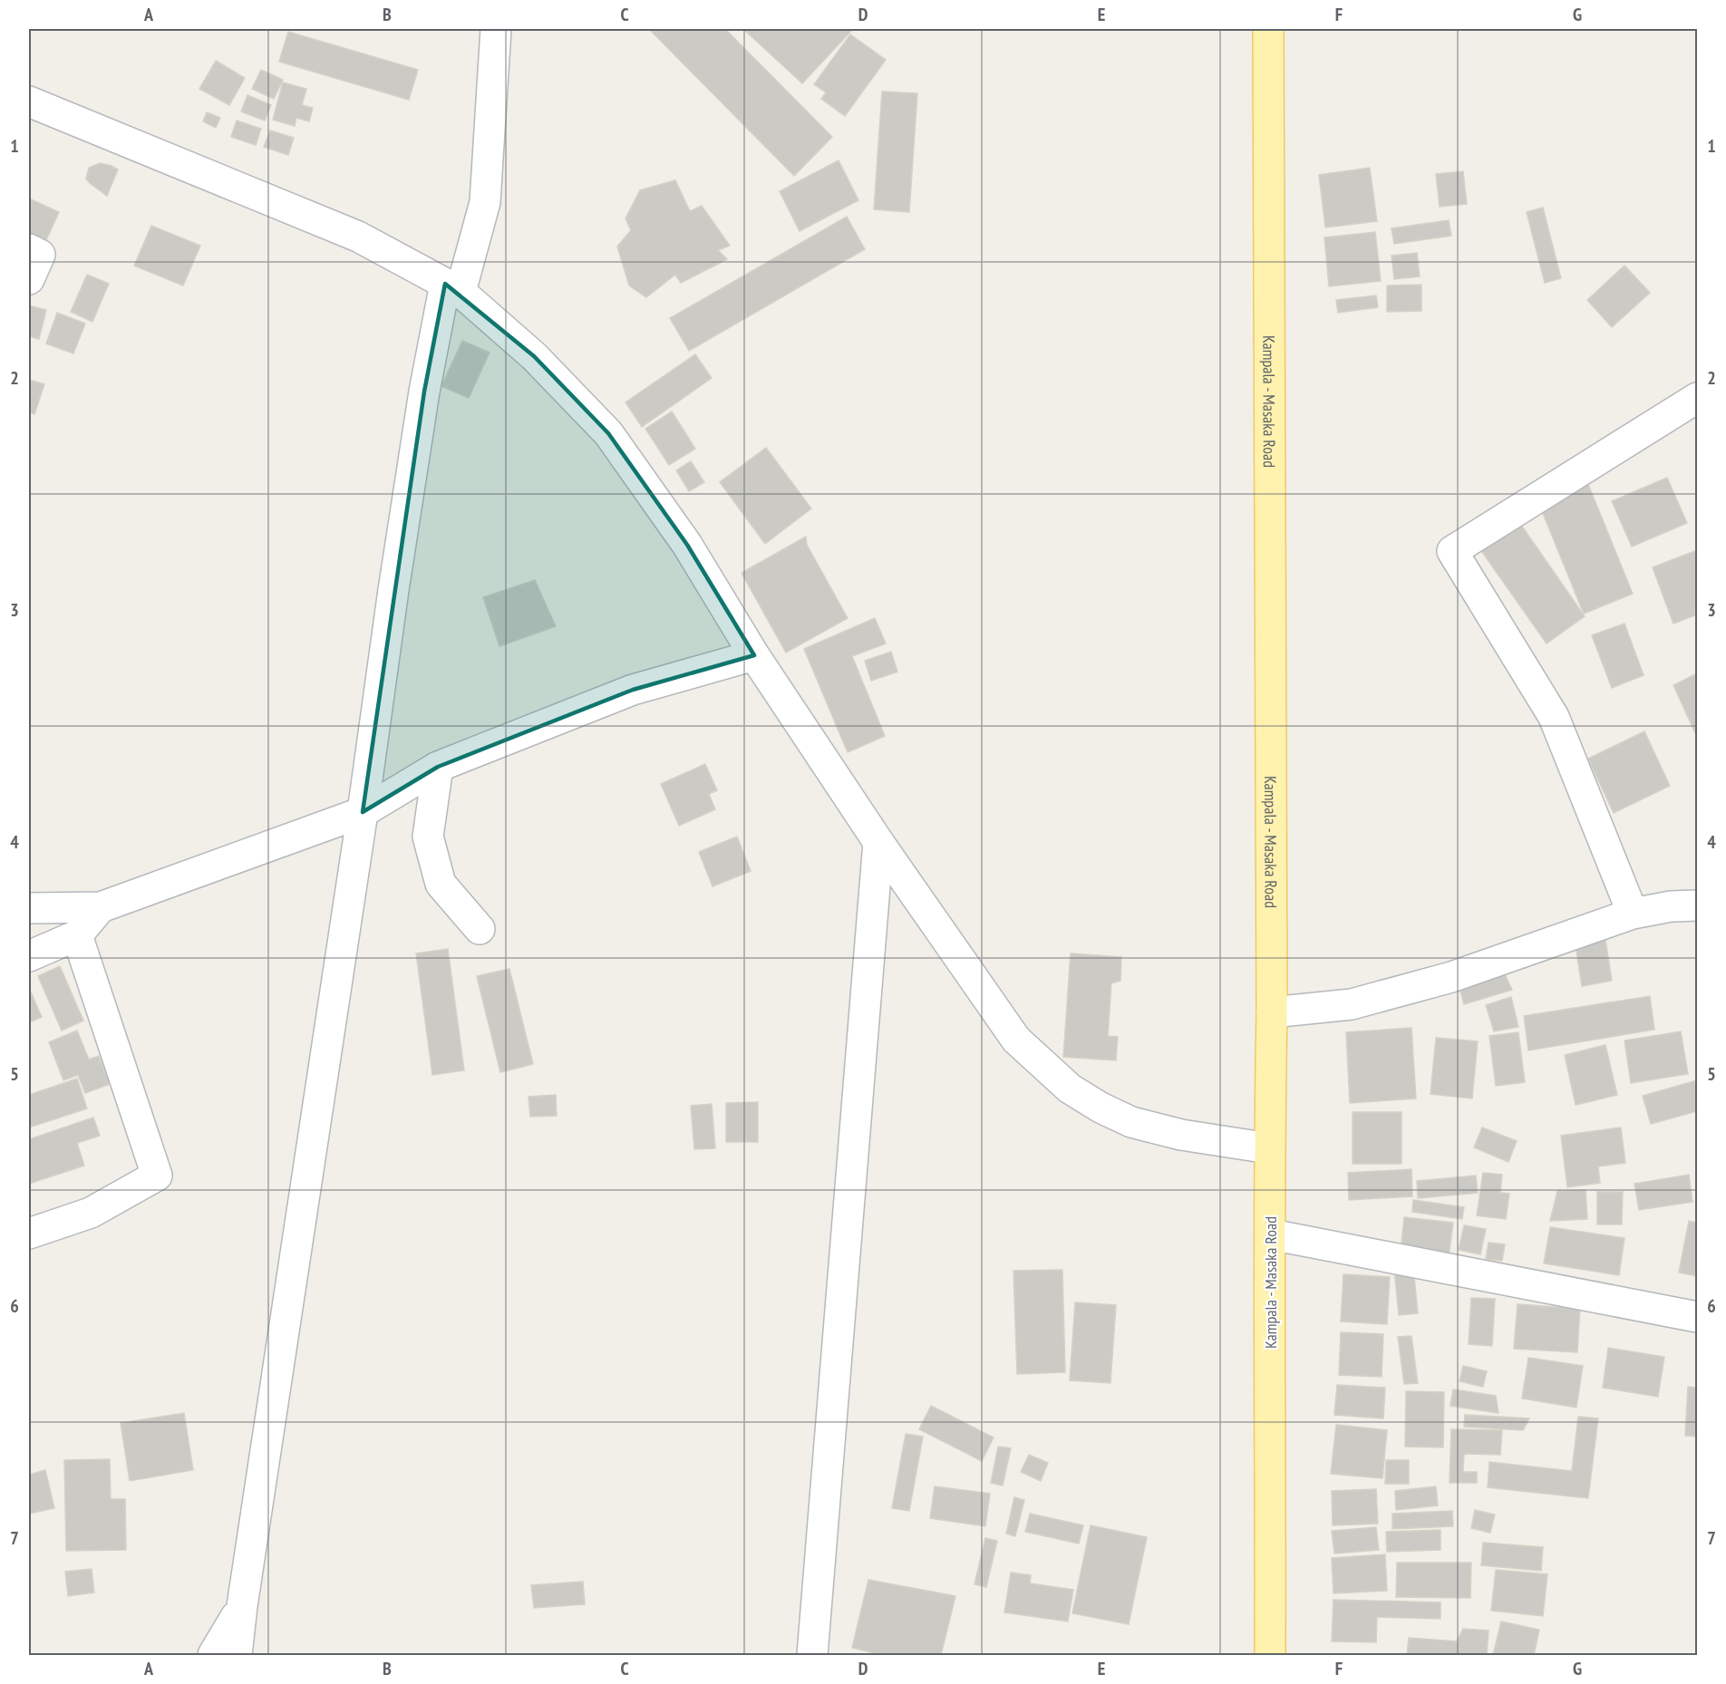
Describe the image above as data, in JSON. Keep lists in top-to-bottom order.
{
  "streets": {
    "main road": ["Kampala - Masaka Road"]
  },
  "grid": {
    "columns": [
      "A",
      "B",
      "C",
      "D",
      "E",
      "F",
      "G"
    ],
    "rows": [
      "1",
      "2",
      "3",
      "4",
      "5",
      "6",
      "7"
    ]
  }
}
